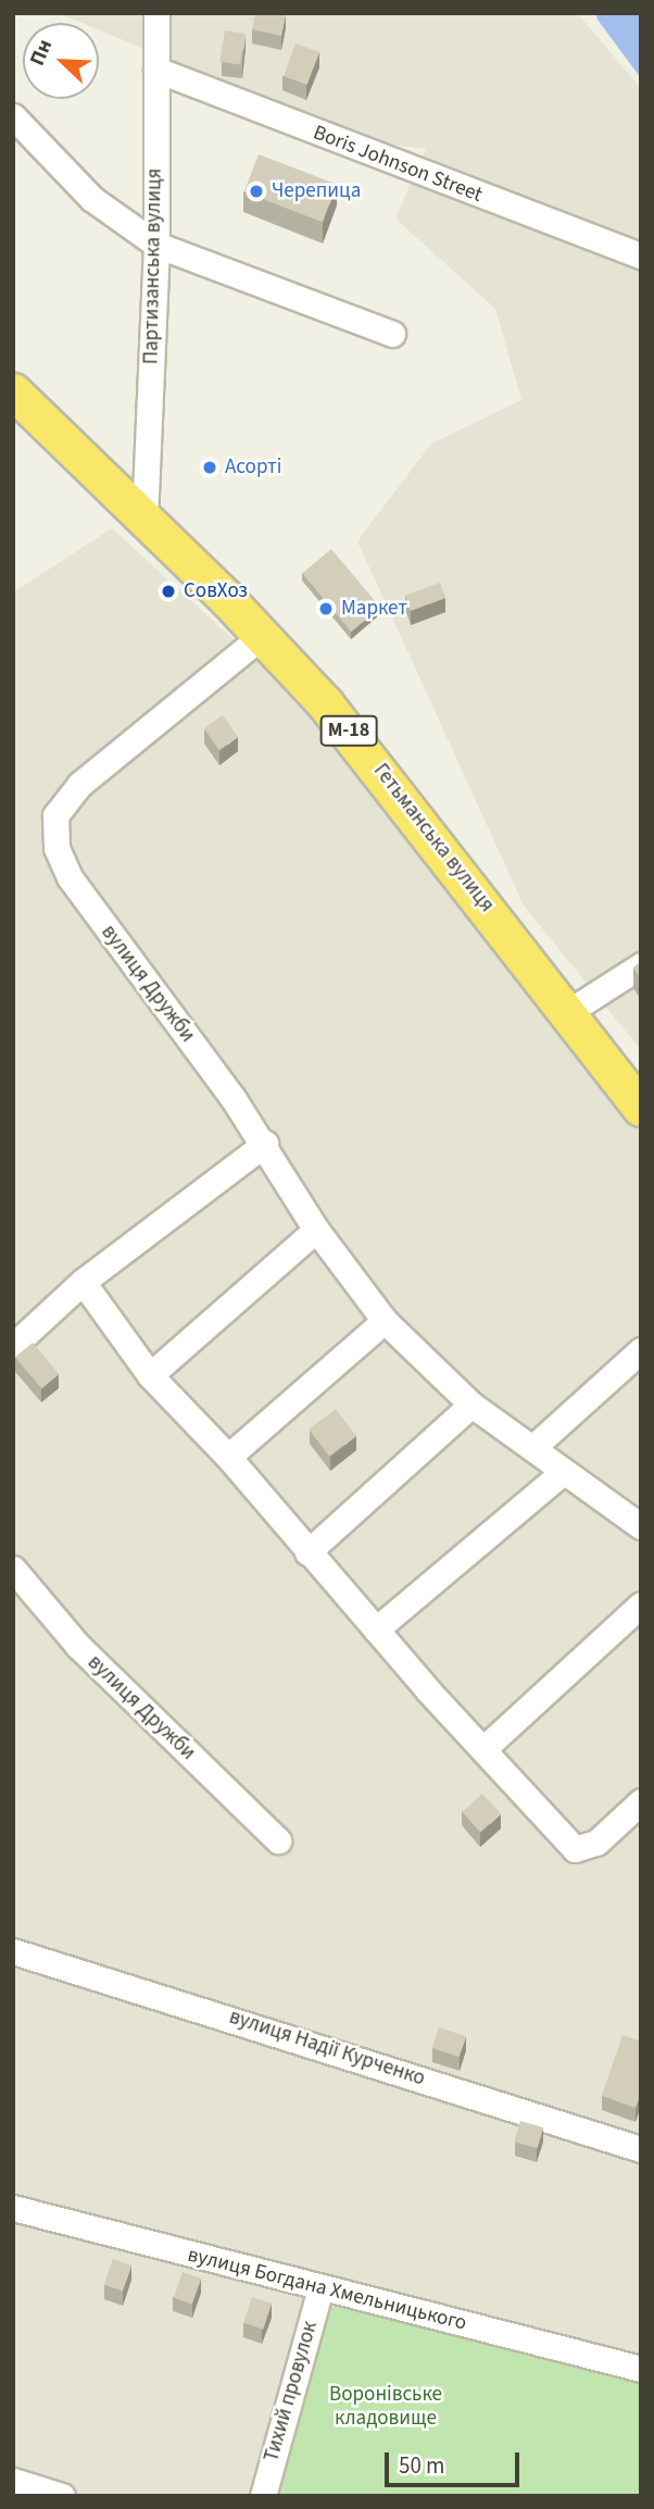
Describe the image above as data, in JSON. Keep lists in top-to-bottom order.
{
  "streets": {
    "highway": ["М-18", "Гетьманська вулиця"],
    "street": [
      "Boris Johnson Street",
      "Партизанська вулиця",
      "вулиця Дружби",
      "вулиця Надії Курченко",
      "вулиця Богдана Хмельницького",
      "Тихий провулок"
    ]
  },
  "crossings": [
    ["Boris Johnson Street", "Партизанська вулиця"],
    ["Партизанська вулиця", "Гетьманська вулиця"],
    ["Гетьманська вулиця", "вулиця Дружби"],
    ["вулиця Богдана Хмельницького", "Тихий провулок"]
  ],
  "parks": ["Воронівське кладовище"],
  "places": [
    "Черепица",
    "Асорті",
    "СовХоз",
    "Маркет"
  ],
  "scale_bar": "50 m",
  "north": "top left"
}
